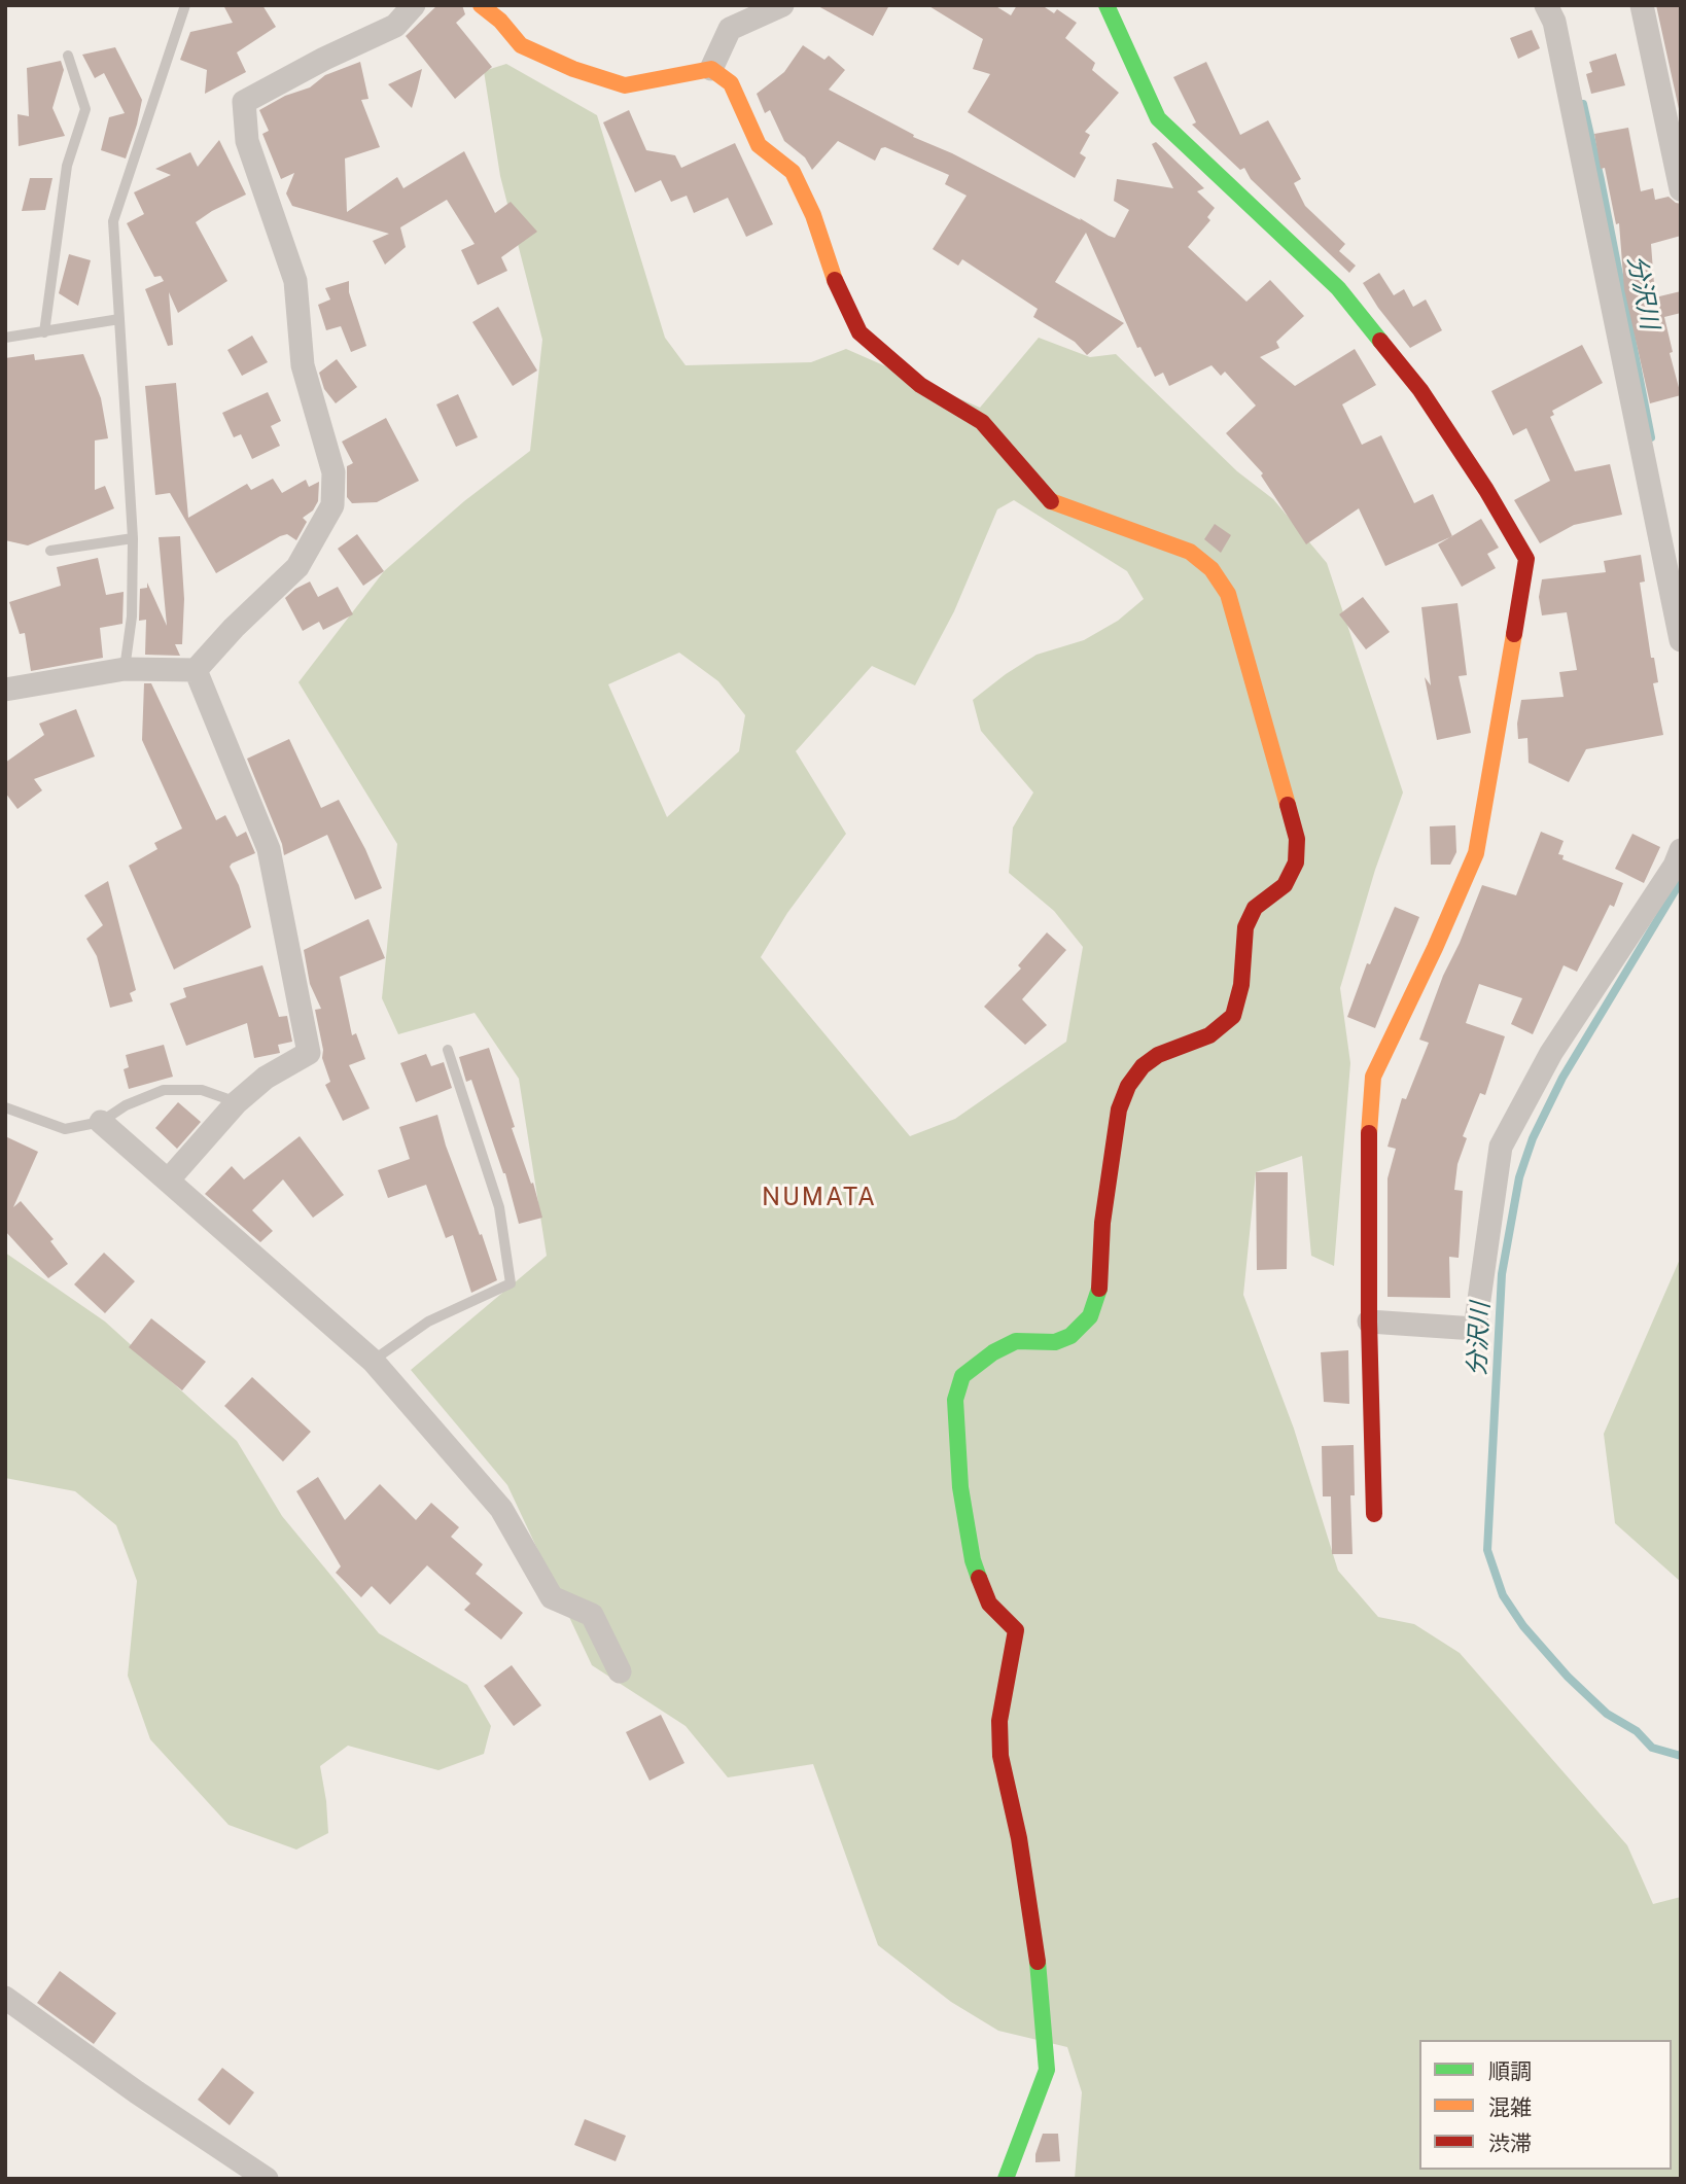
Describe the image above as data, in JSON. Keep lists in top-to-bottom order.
{
  "districts": ["NUMATA"],
  "water": ["分沢川"],
  "legend": ["順調", "混雑", "渋滞"]
}
